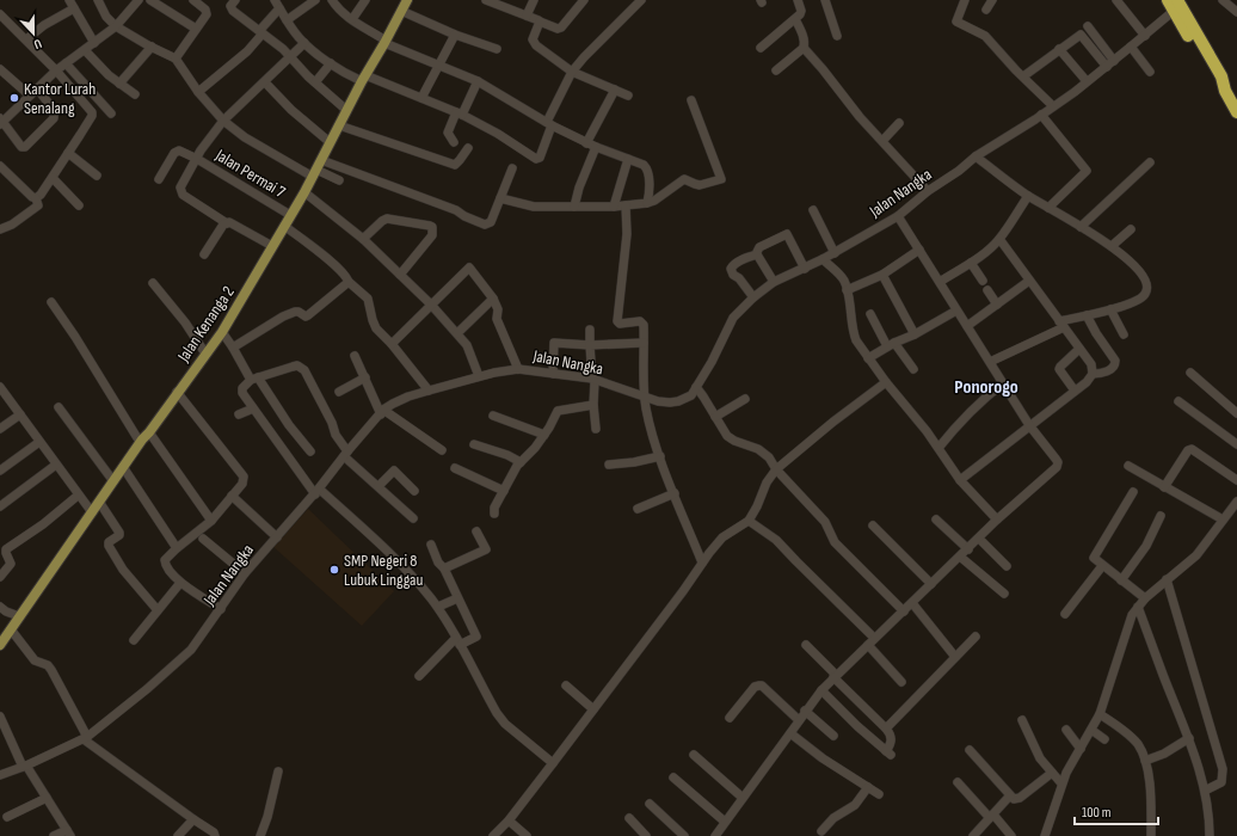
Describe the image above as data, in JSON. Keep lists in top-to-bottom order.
{
  "streets": {
    "main road": ["Jalan Kenanga 2"],
    "street": ["Jalan Permai 7", "Jalan Nangka"]
  },
  "crossings": [
    ["Jalan Permai 7", "Jalan Kenanga 2"]
  ],
  "districts": ["Ponorogo"],
  "places": ["Kantor Lurah Senalang", "SMP Negeri 8 Lubuk Linggau"],
  "scale_bar": "100 m",
  "north": "bottom"
}
